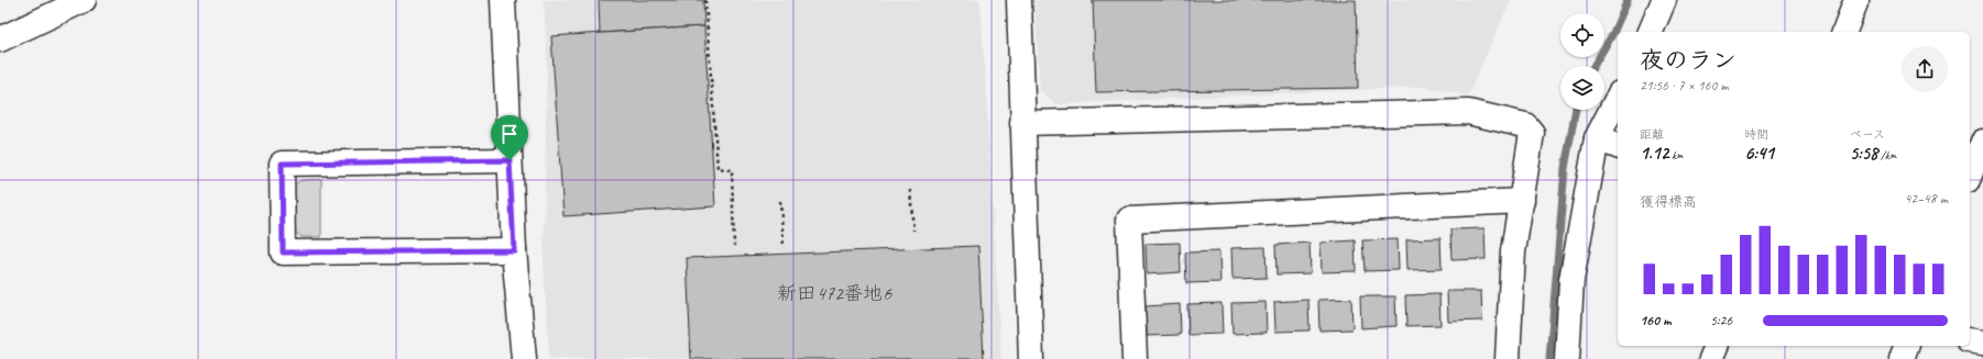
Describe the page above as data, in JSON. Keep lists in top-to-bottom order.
{
  "house_numbers": ["新田472番地6"],
  "page": {
    "heading": ["夜のラン", "21:56 · 7 × 160 m"],
    "stats": [
      ["距離", "1.12 km"],
      ["時間", "6:41"],
      ["ペース", "5:58 /km"]
    ],
    "chart": ["獲得標高", "42–48 m"],
    "list": [
      {
        "name": "160 m",
        "note": "5:26"
      }
    ]
  }
}
